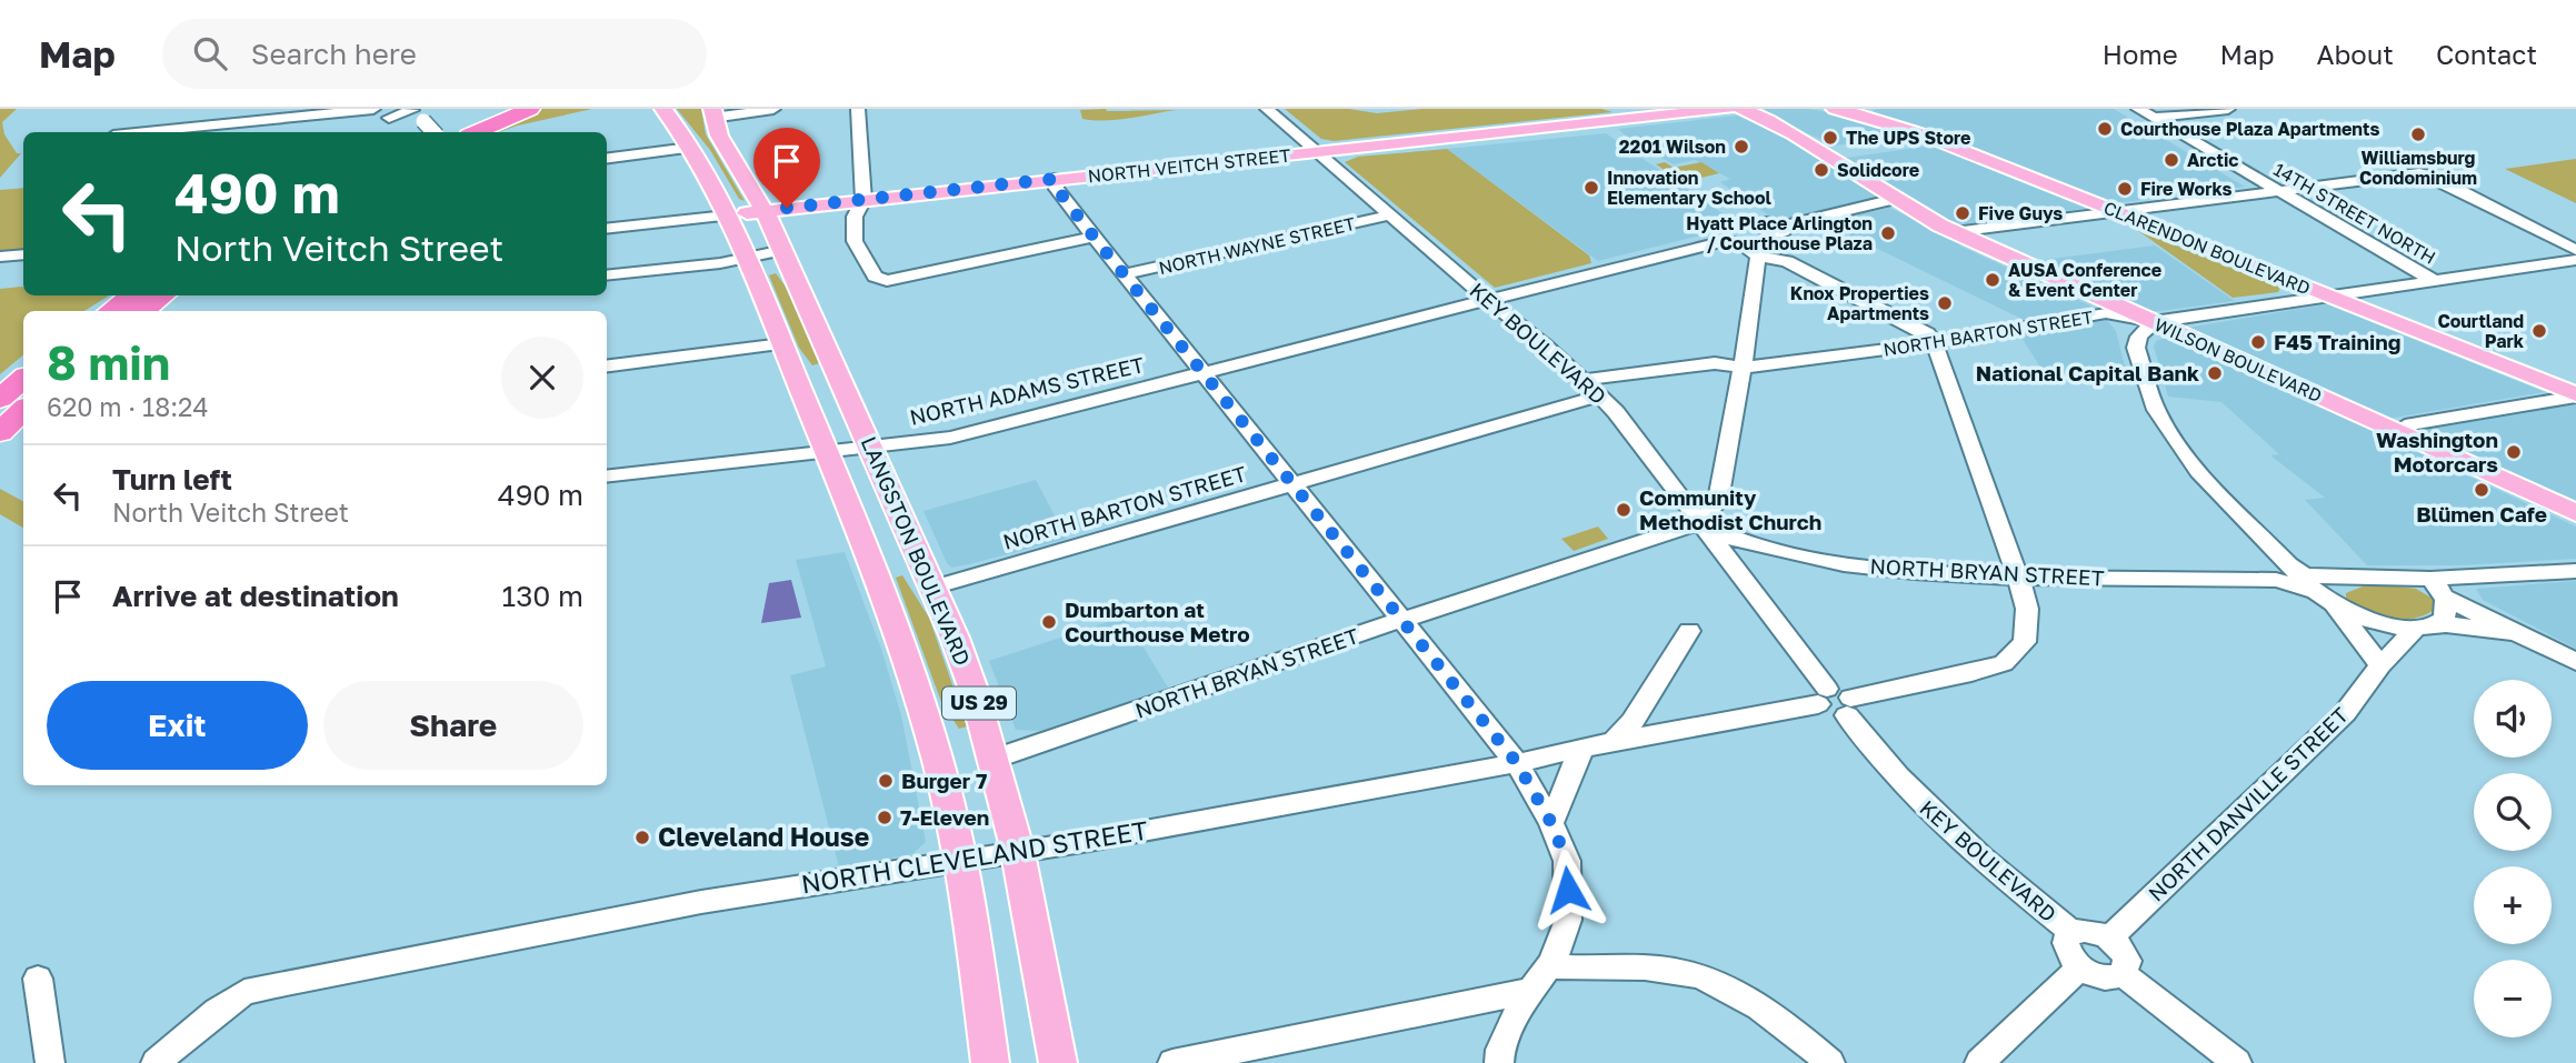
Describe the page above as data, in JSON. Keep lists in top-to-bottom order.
{
  "streets": {
    "main road": [
      "NORTH VEITCH STREET",
      "CLARENDON BOULEVARD",
      "WILSON BOULEVARD",
      "LANGSTON BOULEVARD",
      "US 29"
    ],
    "street": [
      "14TH STREET NORTH",
      "NORTH WAYNE STREET",
      "NORTH BARTON STREET",
      "KEY BOULEVARD",
      "NORTH ADAMS STREET",
      "NORTH BRYAN STREET",
      "NORTH DANVILLE STREET",
      "NORTH CLEVELAND STREET"
    ]
  },
  "crossings": [
    ["NORTH VEITCH STREET", "KEY BOULEVARD"],
    ["NORTH VEITCH STREET", "LANGSTON BOULEVARD"],
    ["14TH STREET NORTH", "NORTH BARTON STREET"],
    ["NORTH WAYNE STREET", "KEY BOULEVARD"],
    ["CLARENDON BOULEVARD", "NORTH BARTON STREET"],
    ["NORTH BARTON STREET", "KEY BOULEVARD"],
    ["NORTH BARTON STREET", "WILSON BOULEVARD"],
    ["NORTH BARTON STREET", "LANGSTON BOULEVARD"],
    ["KEY BOULEVARD", "NORTH ADAMS STREET"],
    ["KEY BOULEVARD", "NORTH BRYAN STREET"],
    ["KEY BOULEVARD", "NORTH DANVILLE STREET"],
    ["KEY BOULEVARD", "NORTH CLEVELAND STREET"],
    ["NORTH ADAMS STREET", "LANGSTON BOULEVARD"],
    ["LANGSTON BOULEVARD", "NORTH BRYAN STREET"],
    ["LANGSTON BOULEVARD", "NORTH CLEVELAND STREET"]
  ],
  "places": [
    "Courthouse Plaza Apartments",
    "Williamsburg Condominium",
    "The UPS Store",
    "2201 Wilson",
    "Arctic",
    "Solidcore",
    "Innovation Elementary School",
    "Fire Works",
    "Five Guys",
    "Hyatt Place Arlington / Courthouse Plaza",
    "AUSA Conference & Event Center",
    "Knox Properties Apartments",
    "Courtland Park",
    "F45 Training",
    "National Capital Bank",
    "Washington Motorcars",
    "Blümen Cafe",
    "Community Methodist Church",
    "Dumbarton at Courthouse Metro",
    "Burger 7",
    "7-Eleven",
    "Cleveland House"
  ],
  "page": {
    "header": "Map",
    "search": "Search here",
    "nav": [
      "Home",
      "Map",
      "About",
      "Contact"
    ],
    "turn": ["490 m", "North Veitch Street"],
    "heading": ["8 min", "620 m · 18:24"],
    "list": [
      {
        "name": "Turn left",
        "note": "North Veitch Street",
        "value": "490 m"
      },
      {
        "name": "Arrive at destination",
        "value": "130 m"
      }
    ],
    "buttons": ["Exit", "Share"],
    "map_buttons": ["+", "−"]
  }
}
